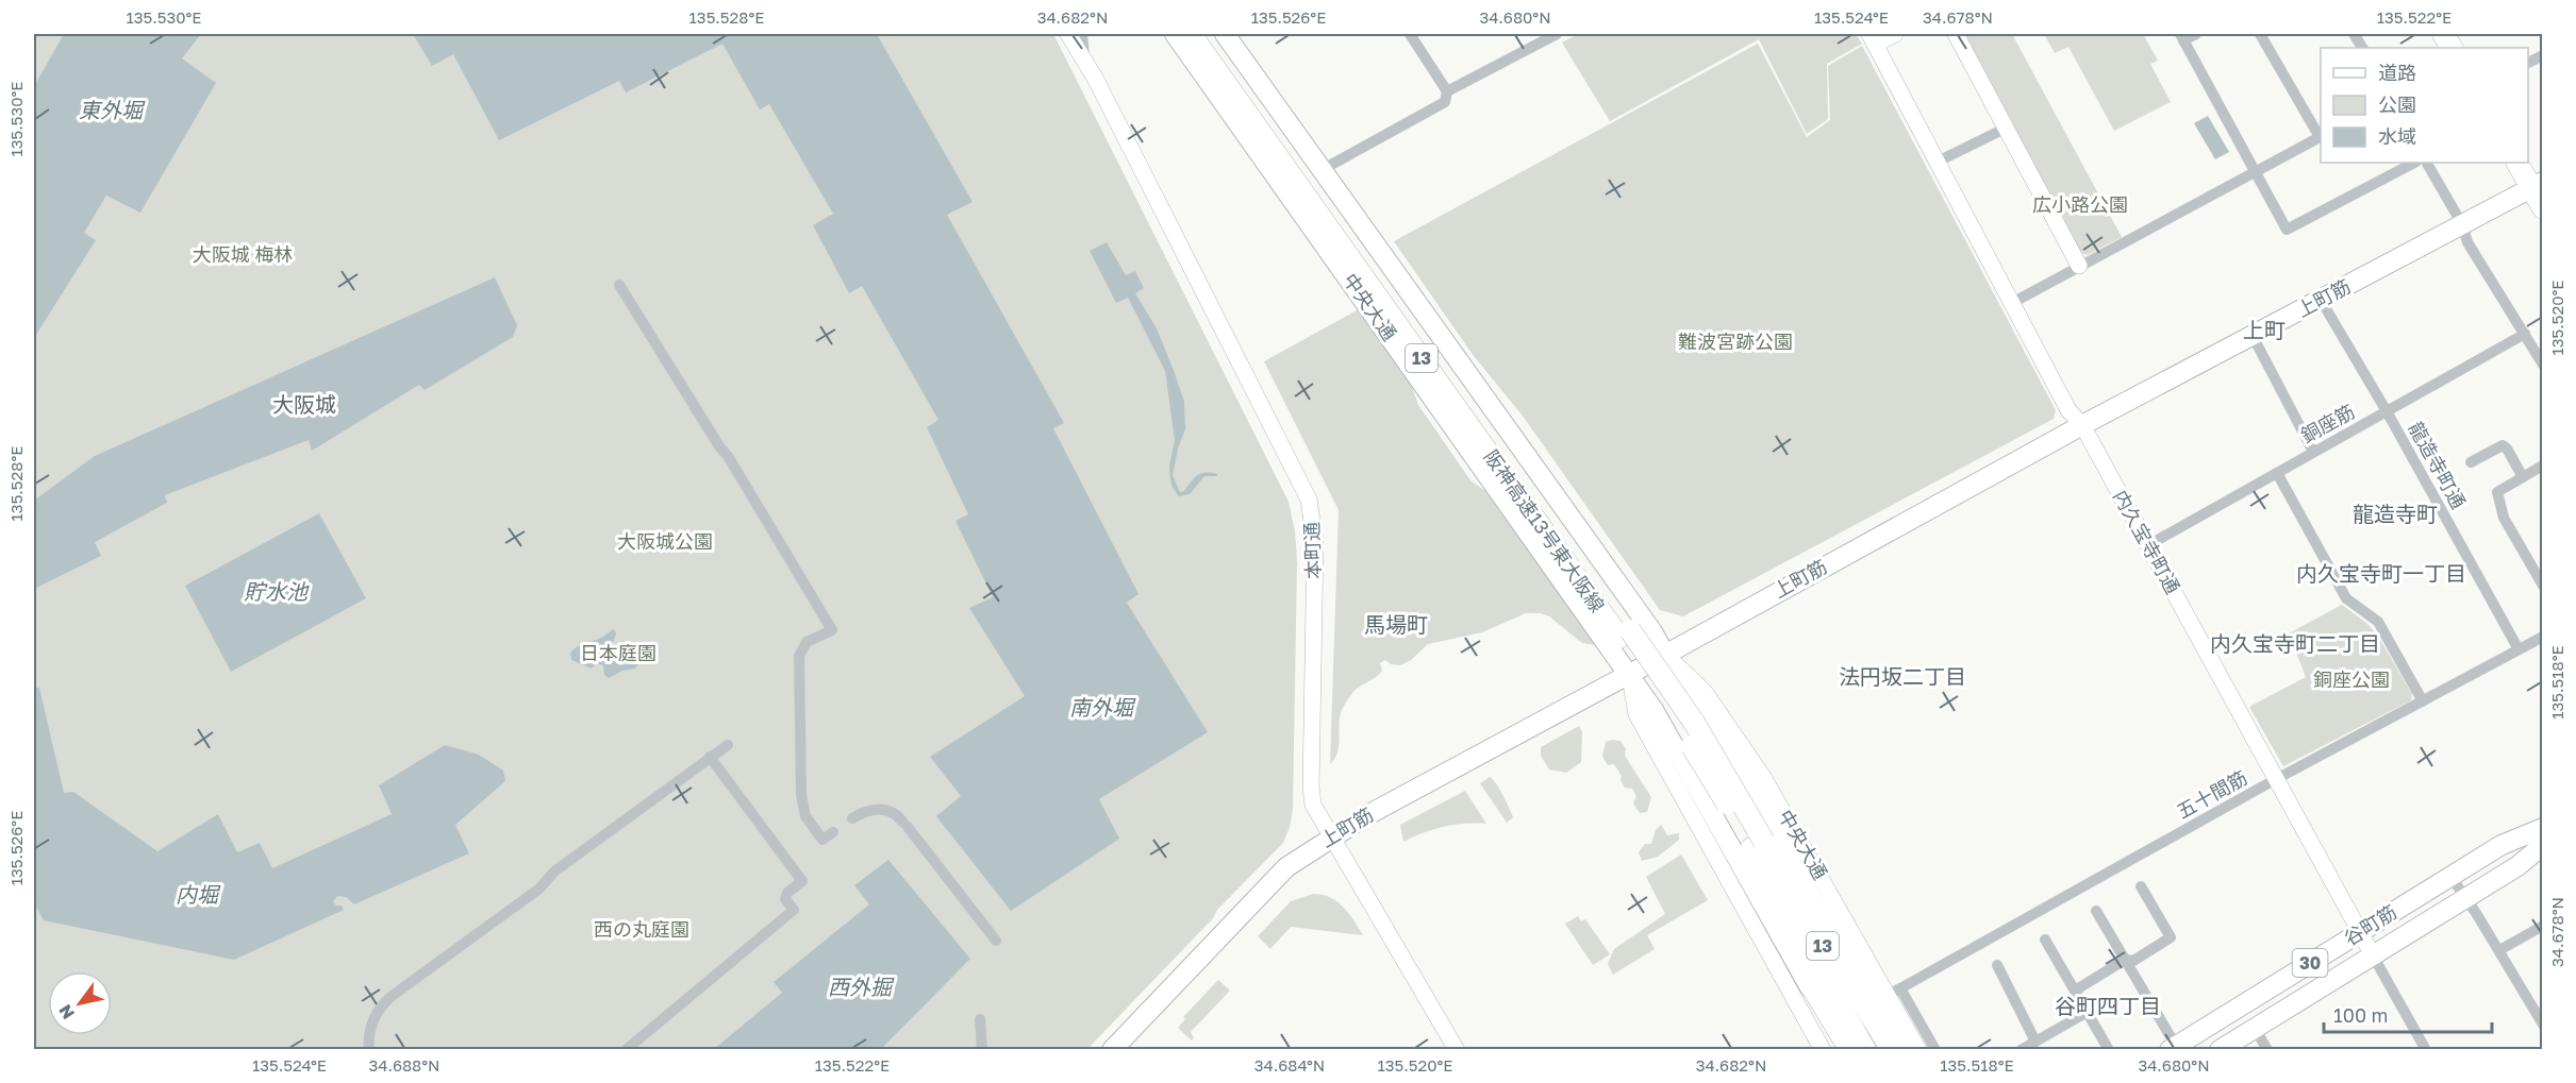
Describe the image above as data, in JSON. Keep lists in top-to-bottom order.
{
  "streets": {
    "highway": ["13", "阪神高速13号東大阪線"],
    "main road": [
      "上町筋",
      "中央大通",
      "谷町筋",
      "30"
    ],
    "street": [
      "銅座筋",
      "龍造寺町通",
      "内久宝寺町通",
      "本町通",
      "五十間筋"
    ]
  },
  "crossings": [
    ["上町筋", "中央大通"],
    ["上町筋", "龍造寺町通"],
    ["上町筋", "内久宝寺町通"],
    ["上町筋", "本町通"],
    ["中央大通", "五十間筋"],
    ["銅座筋", "龍造寺町通"],
    ["銅座筋", "内久宝寺町通"],
    ["龍造寺町通", "五十間筋"],
    ["内久宝寺町通", "五十間筋"],
    ["内久宝寺町通", "谷町筋"],
    ["谷町筋", "30"]
  ],
  "districts": [
    "上町",
    "大阪城",
    "龍造寺町",
    "内久宝寺町一丁目",
    "馬場町",
    "内久宝寺町二丁目",
    "法円坂二丁目",
    "谷町四丁目"
  ],
  "water": [
    "東外堀",
    "貯水池",
    "南外堀",
    "内堀",
    "西外掘"
  ],
  "parks": [
    "広小路公園",
    "大阪城 梅林",
    "難波宮跡公園",
    "大阪城公園",
    "日本庭園",
    "銅座公園",
    "西の丸庭園"
  ],
  "legend": ["道路", "公園", "水域"],
  "scale_bar": "100 m",
  "north": "bottom left",
  "coordinates": [
    "135.530°E",
    "135.528°E",
    "34.682°N",
    "135.526°E",
    "34.680°N",
    "135.524°E",
    "34.678°N",
    "135.522°E",
    "135.520°E",
    "135.518°E",
    "34.688°N",
    "34.684°N"
  ]
}
